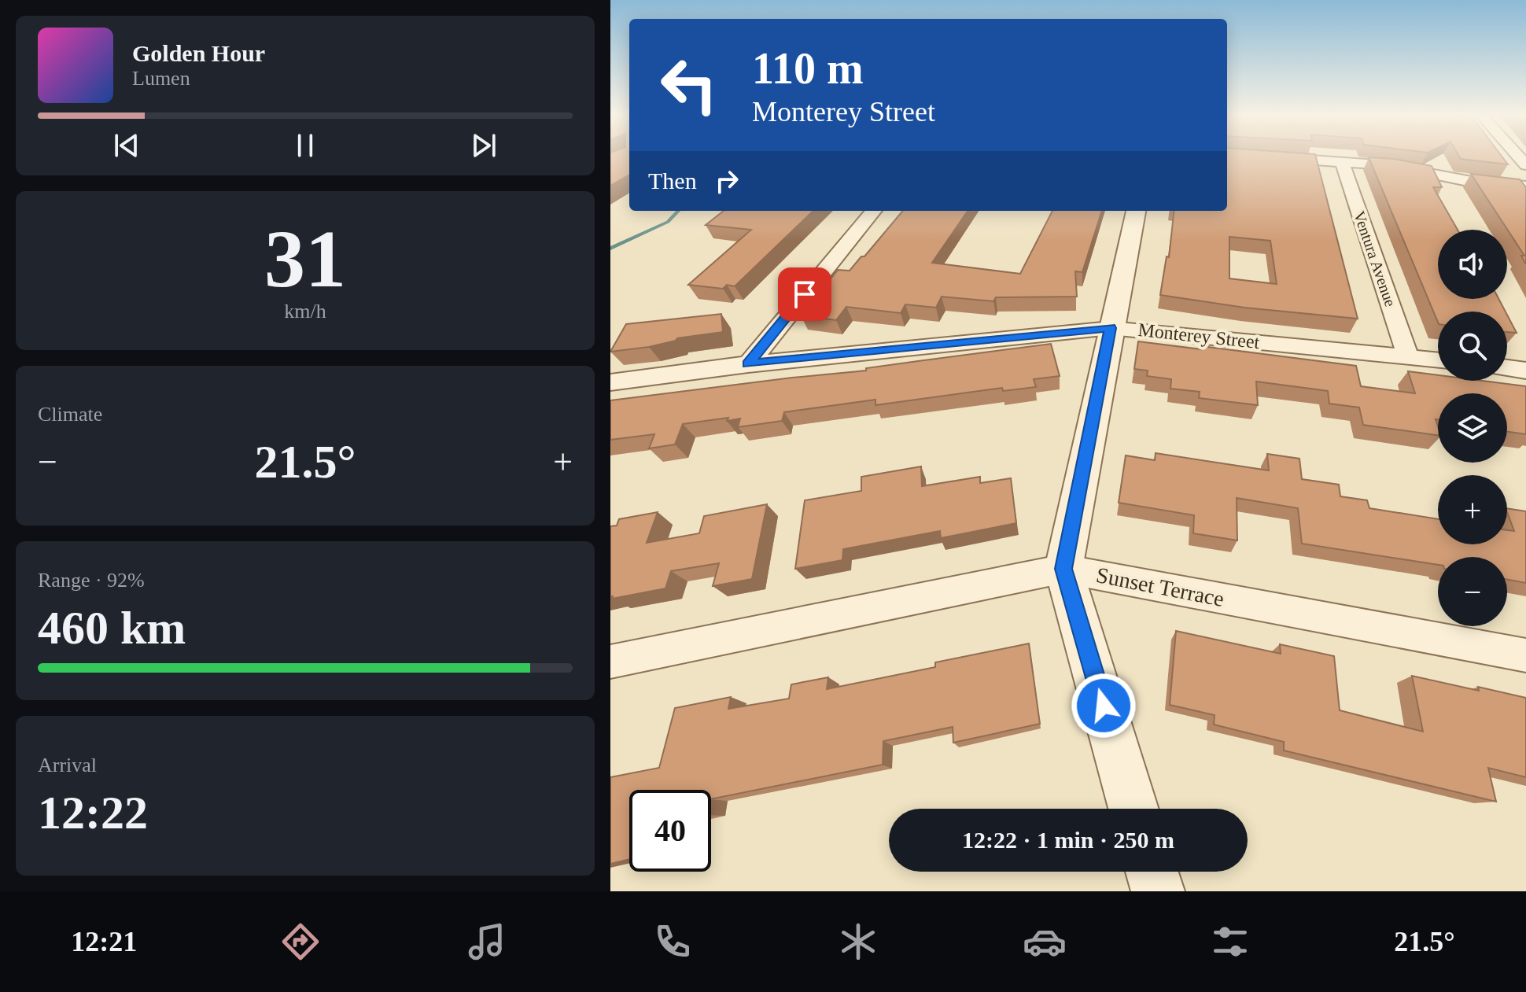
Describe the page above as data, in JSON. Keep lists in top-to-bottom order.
{
  "streets": {
    "street": ["Ventura Avenue", "Monterey Street", "Sunset Terrace"]
  },
  "crossings": [
    ["Ventura Avenue", "Monterey Street"]
  ],
  "page": {
    "turn": ["110 m", "Monterey Street"],
    "song": ["Golden Hour", "Lumen"],
    "then": "Then",
    "tile": [
      ["31", "km/h"],
      "Climate",
      ["Range · 92%", "460 km"],
      ["Arrival", "12:22"]
    ],
    "map_buttons": ["+", "−"],
    "heat": ["−", "21.5°", "+"],
    "limit": "40",
    "trip": "12:22 · 1 min · 250 m",
    "tabs": ["12:21", "21.5°"]
  }
}
